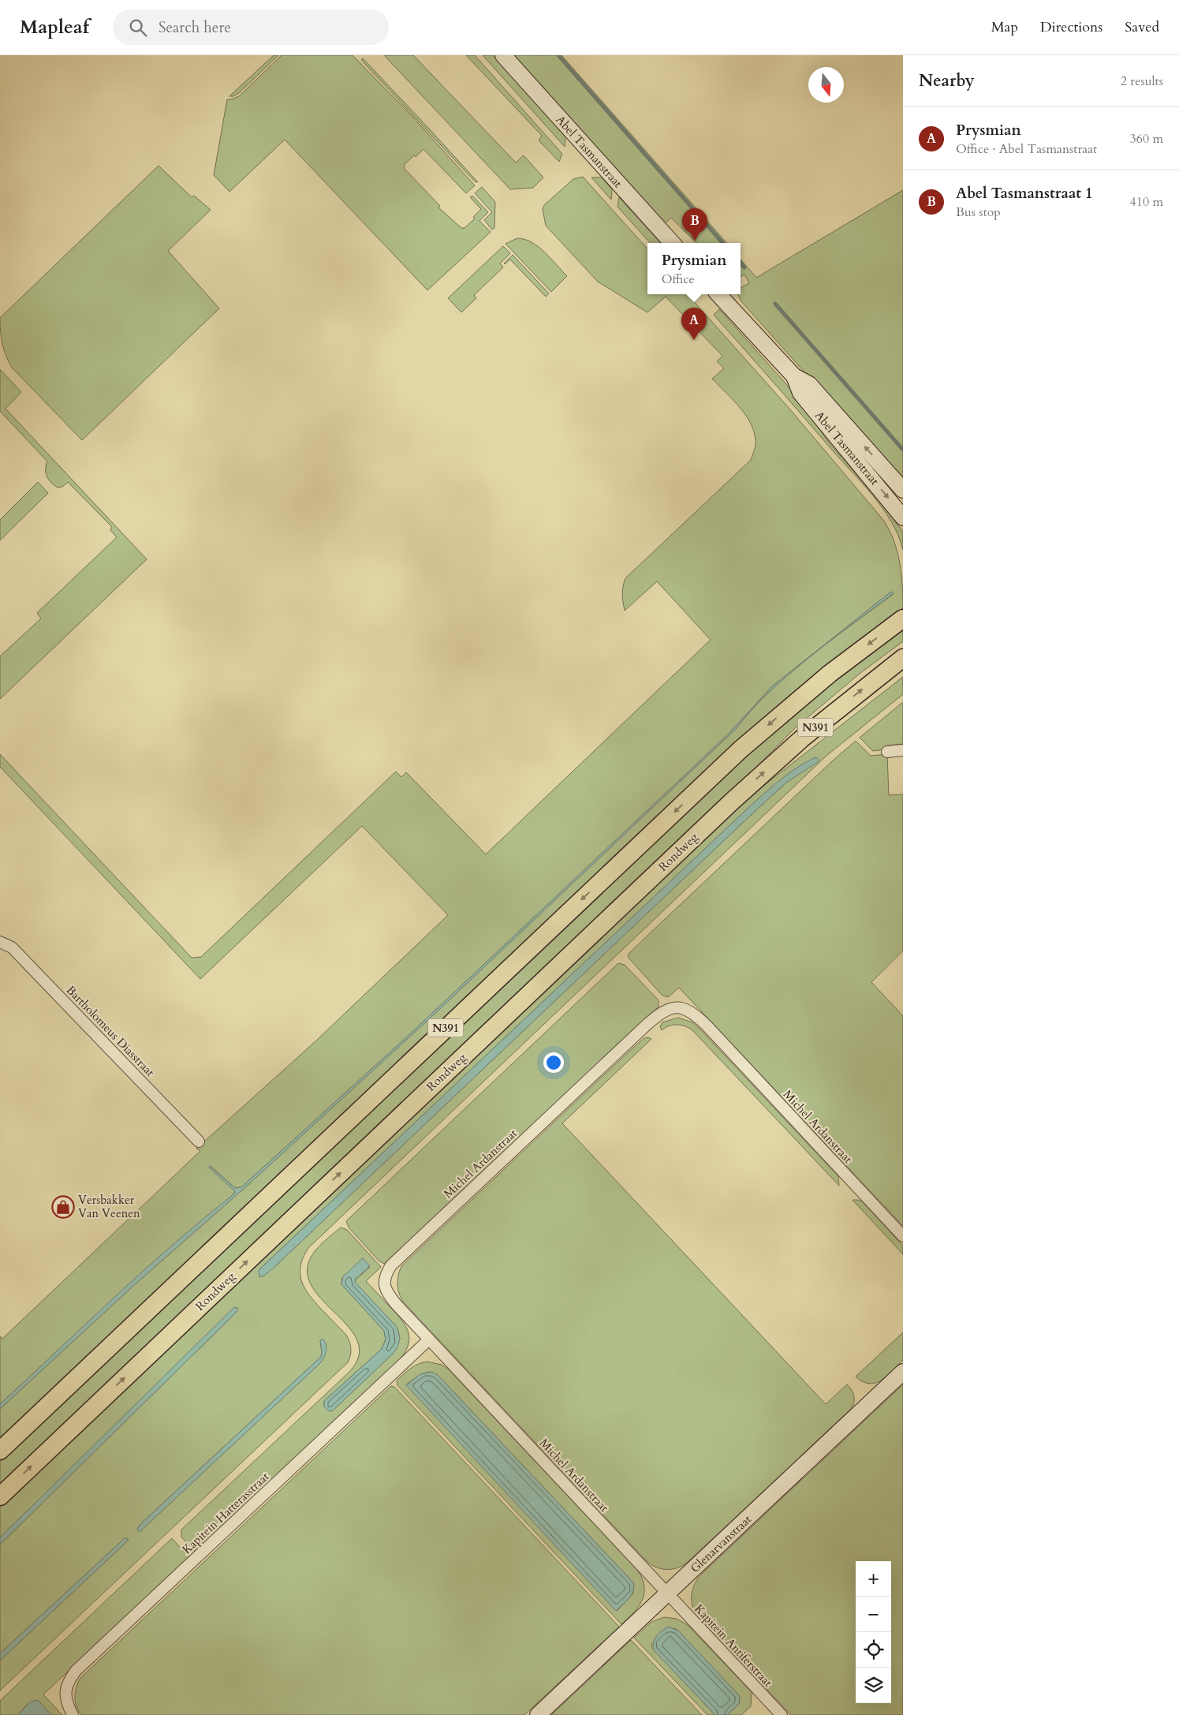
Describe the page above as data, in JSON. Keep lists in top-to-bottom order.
{
  "streets": {
    "main road": ["N391", "Rondweg"],
    "street": [
      "Abel Tasmanstraat",
      "Bartholomeus Diasstraat",
      "Michel Ardanstraat",
      "Kapitein Hatterasstraat",
      "Glenarvanstraat",
      "Kapitein Antiferstraat"
    ]
  },
  "crossings": [
    ["Michel Ardanstraat", "Kapitein Hatterasstraat"],
    ["Michel Ardanstraat", "Glenarvanstraat"],
    ["Michel Ardanstraat", "Kapitein Antiferstraat"],
    ["Glenarvanstraat", "Kapitein Antiferstraat"]
  ],
  "places": {
    "shop": ["Versbakker Van Veenen"]
  },
  "north": "bottom",
  "page": {
    "header": "Mapleaf",
    "search": "Search here",
    "nav": ["Map", "Directions", "Saved"],
    "heading": ["Nearby", "2 results"],
    "list": [
      {
        "mark": "A",
        "name": "Prysmian",
        "note": "Office · Abel Tasmanstraat",
        "value": "360 m"
      },
      {
        "mark": "B",
        "name": "Abel Tasmanstraat 1",
        "note": "Bus stop",
        "value": "410 m"
      }
    ],
    "pins": ["B", "A"],
    "popup": ["Prysmian", "Office"],
    "map_buttons": ["+", "−"]
  }
}
